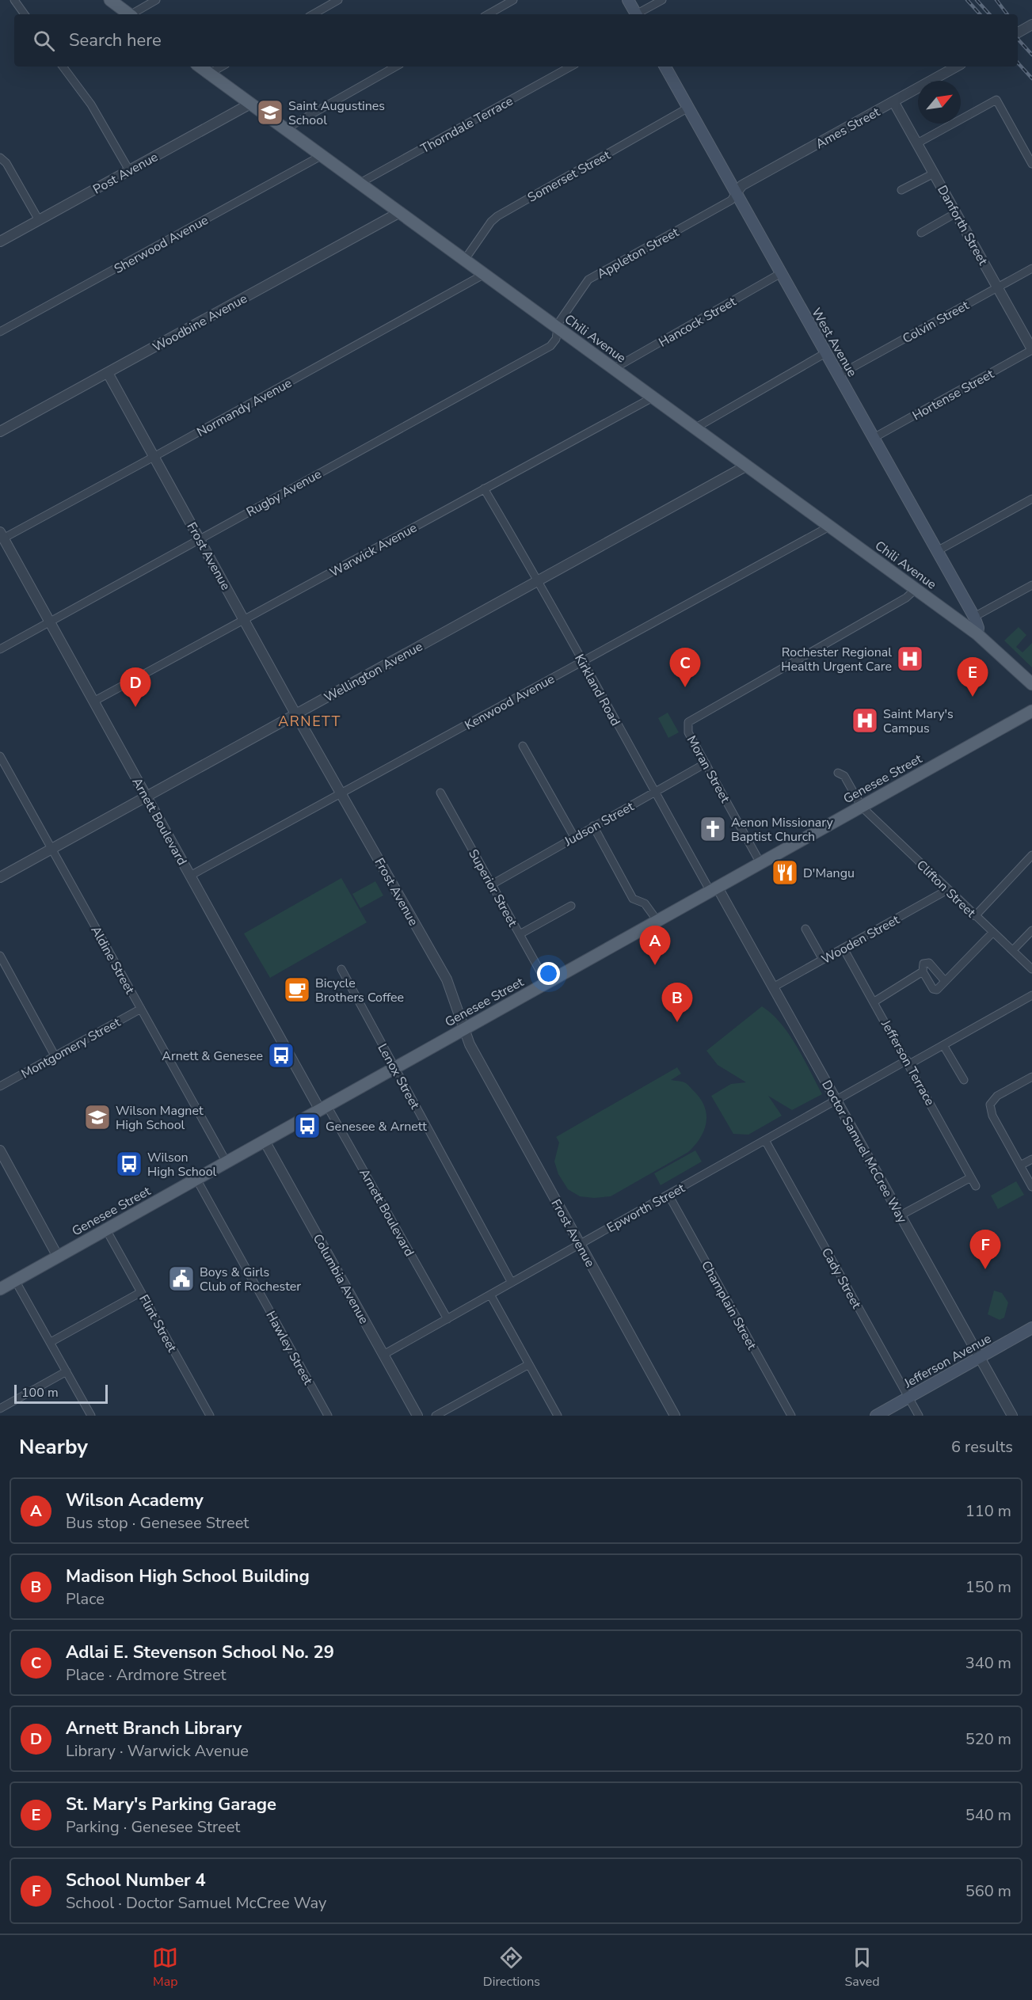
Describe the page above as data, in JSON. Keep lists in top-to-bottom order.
{
  "streets": {
    "main road": [
      "Chili Avenue",
      "West Avenue",
      "Genesee Street",
      "Jefferson Avenue"
    ],
    "street": [
      "Thorndale Terrace",
      "Ames Street",
      "Post Avenue",
      "Somerset Street",
      "Danforth Street",
      "Sherwood Avenue",
      "Appleton Street",
      "Hancock Street",
      "Colvin Street",
      "Woodbine Avenue",
      "Hortense Street",
      "Normandy Avenue",
      "Rugby Avenue",
      "Warwick Avenue",
      "Frost Avenue",
      "Wellington Avenue",
      "Kirkland Road",
      "Kenwood Avenue",
      "Moran Street",
      "Arnett Boulevard",
      "Judson Street",
      "Superior Street",
      "Clifton Street",
      "Wooden Street",
      "Aldine Street",
      "Montgomery Street",
      "Jefferson Terrace",
      "Lenox Street",
      "Doctor Samuel McCree Way",
      "Epworth Street",
      "Cady Street",
      "Columbia Avenue",
      "Champlain Street",
      "Flint Street",
      "Hawley Street"
    ]
  },
  "crossings": [
    ["Thorndale Terrace", "Chili Avenue"],
    ["Ames Street", "Danforth Street"],
    ["Ames Street", "Appleton Street"],
    ["Ames Street", "West Avenue"],
    ["Post Avenue", "Chili Avenue"],
    ["Somerset Street", "Chili Avenue"],
    ["Somerset Street", "West Avenue"],
    ["Danforth Street", "Colvin Street"],
    ["Danforth Street", "Hortense Street"],
    ["Sherwood Avenue", "Chili Avenue"],
    ["Appleton Street", "Chili Avenue"],
    ["Appleton Street", "West Avenue"],
    ["Appleton Street", "Rugby Avenue"],
    ["Hancock Street", "Chili Avenue"],
    ["Hancock Street", "West Avenue"],
    ["Colvin Street", "West Avenue"],
    ["Woodbine Avenue", "Chili Avenue"],
    ["Woodbine Avenue", "Frost Avenue"],
    ["Chili Avenue", "West Avenue"],
    ["Chili Avenue", "Normandy Avenue"],
    ["Chili Avenue", "Rugby Avenue"],
    ["Chili Avenue", "Warwick Avenue"],
    ["Chili Avenue", "Wellington Avenue"],
    ["Chili Avenue", "Kenwood Avenue"],
    ["Chili Avenue", "Moran Street"],
    ["West Avenue", "Hortense Street"],
    ["Normandy Avenue", "Frost Avenue"],
    ["Normandy Avenue", "Arnett Boulevard"],
    ["Rugby Avenue", "Frost Avenue"],
    ["Rugby Avenue", "Arnett Boulevard"],
    ["Warwick Avenue", "Frost Avenue"],
    ["Warwick Avenue", "Kirkland Road"],
    ["Warwick Avenue", "Arnett Boulevard"],
    ["Frost Avenue", "Wellington Avenue"],
    ["Frost Avenue", "Kenwood Avenue"],
    ["Frost Avenue", "Genesee Street"],
    ["Frost Avenue", "Epworth Street"],
    ["Wellington Avenue", "Kirkland Road"],
    ["Wellington Avenue", "Arnett Boulevard"],
    ["Wellington Avenue", "Aldine Street"],
    ["Kirkland Road", "Kenwood Avenue"],
    ["Kirkland Road", "Genesee Street"],
    ["Kirkland Road", "Judson Street"],
    ["Kirkland Road", "Doctor Samuel McCree Way"],
    ["Kenwood Avenue", "Arnett Boulevard"],
    ["Moran Street", "Genesee Street"],
    ["Moran Street", "Judson Street"],
    ["Genesee Street", "Arnett Boulevard"],
    ["Genesee Street", "Superior Street"],
    ["Genesee Street", "Clifton Street"],
    ["Genesee Street", "Aldine Street"],
    ["Genesee Street", "Lenox Street"],
    ["Genesee Street", "Doctor Samuel McCree Way"],
    ["Genesee Street", "Columbia Avenue"],
    ["Genesee Street", "Flint Street"],
    ["Genesee Street", "Hawley Street"],
    ["Arnett Boulevard", "Epworth Street"],
    ["Judson Street", "Superior Street"],
    ["Clifton Street", "Wooden Street"],
    ["Wooden Street", "Jefferson Terrace"],
    ["Wooden Street", "Doctor Samuel McCree Way"],
    ["Aldine Street", "Montgomery Street"],
    ["Jefferson Terrace", "Epworth Street"],
    ["Lenox Street", "Epworth Street"],
    ["Doctor Samuel McCree Way", "Epworth Street"],
    ["Doctor Samuel McCree Way", "Jefferson Avenue"],
    ["Epworth Street", "Cady Street"],
    ["Epworth Street", "Columbia Avenue"],
    ["Epworth Street", "Champlain Street"],
    ["Cady Street", "Jefferson Avenue"]
  ],
  "districts": ["ARNETT"],
  "places": {
    "school or university": ["Saint Augustines School", "Wilson Magnet High School"],
    "hospital": ["Rochester Regional Health Urgent Care", "Saint Mary's Campus"],
    "church": ["Aenon Missionary Baptist Church"],
    "restaurant": ["D'Mangu"],
    "cafe": ["Bicycle Brothers Coffee"],
    "bus stop": ["Arnett & Genesee", "Genesee & Arnett", "Wilson High School"],
    "public building": ["Boys & Girls Club of Rochester"]
  },
  "scale_bar": "100 m",
  "north": "top right",
  "page": {
    "search": "Search here",
    "pins": [
      "C",
      "E",
      "D",
      "A",
      "B",
      "F"
    ],
    "scale": "100 m",
    "heading": ["Nearby", "6 results"],
    "list": [
      {
        "mark": "A",
        "name": "Wilson Academy",
        "note": "Bus stop · Genesee Street",
        "value": "110 m"
      },
      {
        "mark": "B",
        "name": "Madison High School Building",
        "note": "Place",
        "value": "150 m"
      },
      {
        "mark": "C",
        "name": "Adlai E. Stevenson School No. 29",
        "note": "Place · Ardmore Street",
        "value": "340 m"
      },
      {
        "mark": "D",
        "name": "Arnett Branch Library",
        "note": "Library · Warwick Avenue",
        "value": "520 m"
      },
      {
        "mark": "E",
        "name": "St. Mary's Parking Garage",
        "note": "Parking · Genesee Street",
        "value": "540 m"
      },
      {
        "mark": "F",
        "name": "School Number 4",
        "note": "School · Doctor Samuel McCree Way",
        "value": "560 m"
      }
    ],
    "nav": ["Map", "Directions", "Saved"]
  }
}
